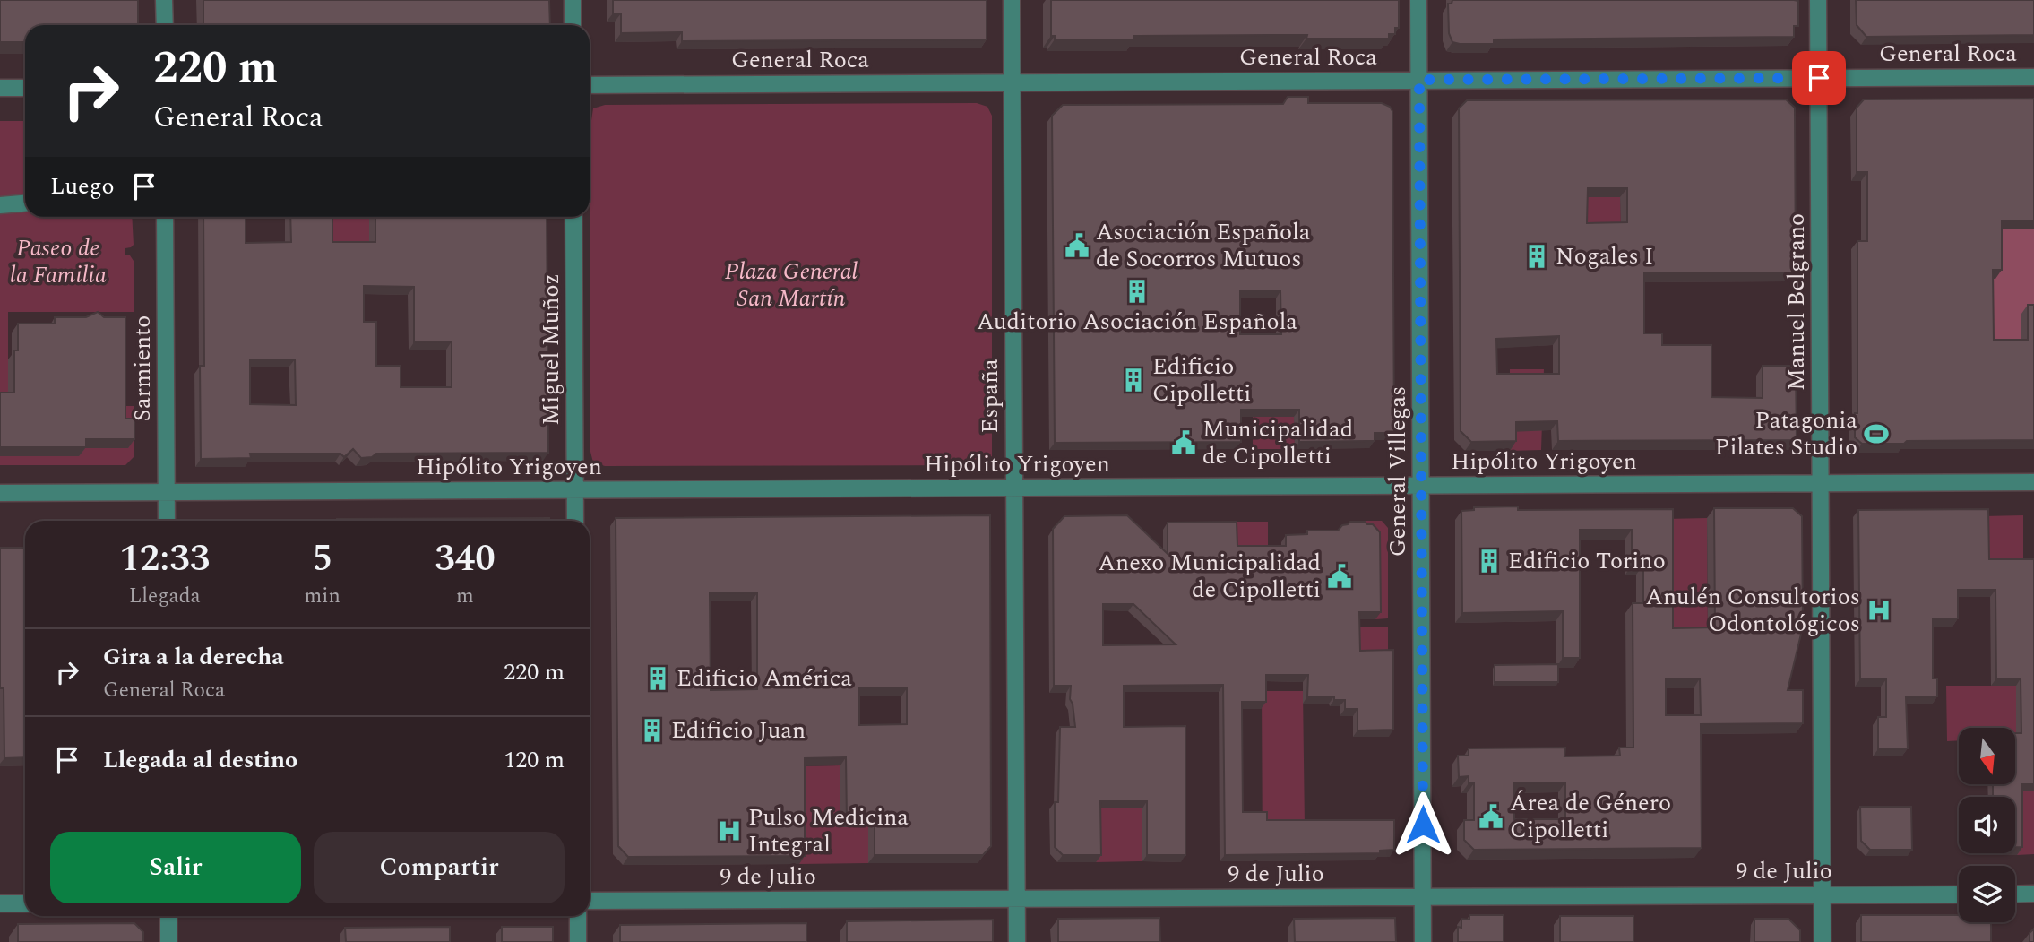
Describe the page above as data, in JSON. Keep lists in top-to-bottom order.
{
  "streets": {
    "street": [
      "General Roca",
      "Manuel Belgrano",
      "Miguel Muñoz",
      "Sarmiento",
      "España",
      "Hipólito Yrigoyen",
      "General Villegas",
      "9 de Julio"
    ]
  },
  "crossings": [
    ["General Roca", "Manuel Belgrano"],
    ["General Roca", "España"],
    ["General Roca", "General Villegas"],
    ["Manuel Belgrano", "Hipólito Yrigoyen"],
    ["Manuel Belgrano", "9 de Julio"],
    ["Miguel Muñoz", "Hipólito Yrigoyen"],
    ["Sarmiento", "Hipólito Yrigoyen"],
    ["España", "Hipólito Yrigoyen"],
    ["España", "9 de Julio"],
    ["Hipólito Yrigoyen", "General Villegas"],
    ["General Villegas", "9 de Julio"]
  ],
  "parks": ["Paseo de la Familia", "Plaza General San Martín"],
  "places": {
    "public building": [
      "Asociación Española de Socorros Mutuos",
      "Municipalidad de Cipolletti",
      "Anexo Municipalidad de Cipolletti",
      "Área de Género Cipolletti"
    ],
    "building": [
      "Nogales I",
      "Auditorio Asociación Española",
      "Edificio Cipolletti",
      "Edificio Torino",
      "Edificio América",
      "Edificio Juan"
    ],
    "sports": ["Patagonia Pilates Studio"],
    "hospital": ["Anulén Consultorios Odontológicos", "Pulso Medicina Integral"]
  },
  "north": "bottom",
  "page": {
    "turn": ["220 m", "General Roca"],
    "then": "Luego",
    "eta": [
      "12:33",
      "Llegada",
      "5",
      "min",
      "340",
      "m"
    ],
    "list": [
      {
        "name": "Gira a la derecha",
        "note": "General Roca",
        "value": "220 m"
      },
      {
        "name": "Llegada al destino",
        "value": "120 m"
      }
    ],
    "buttons": ["Salir", "Compartir"]
  }
}
